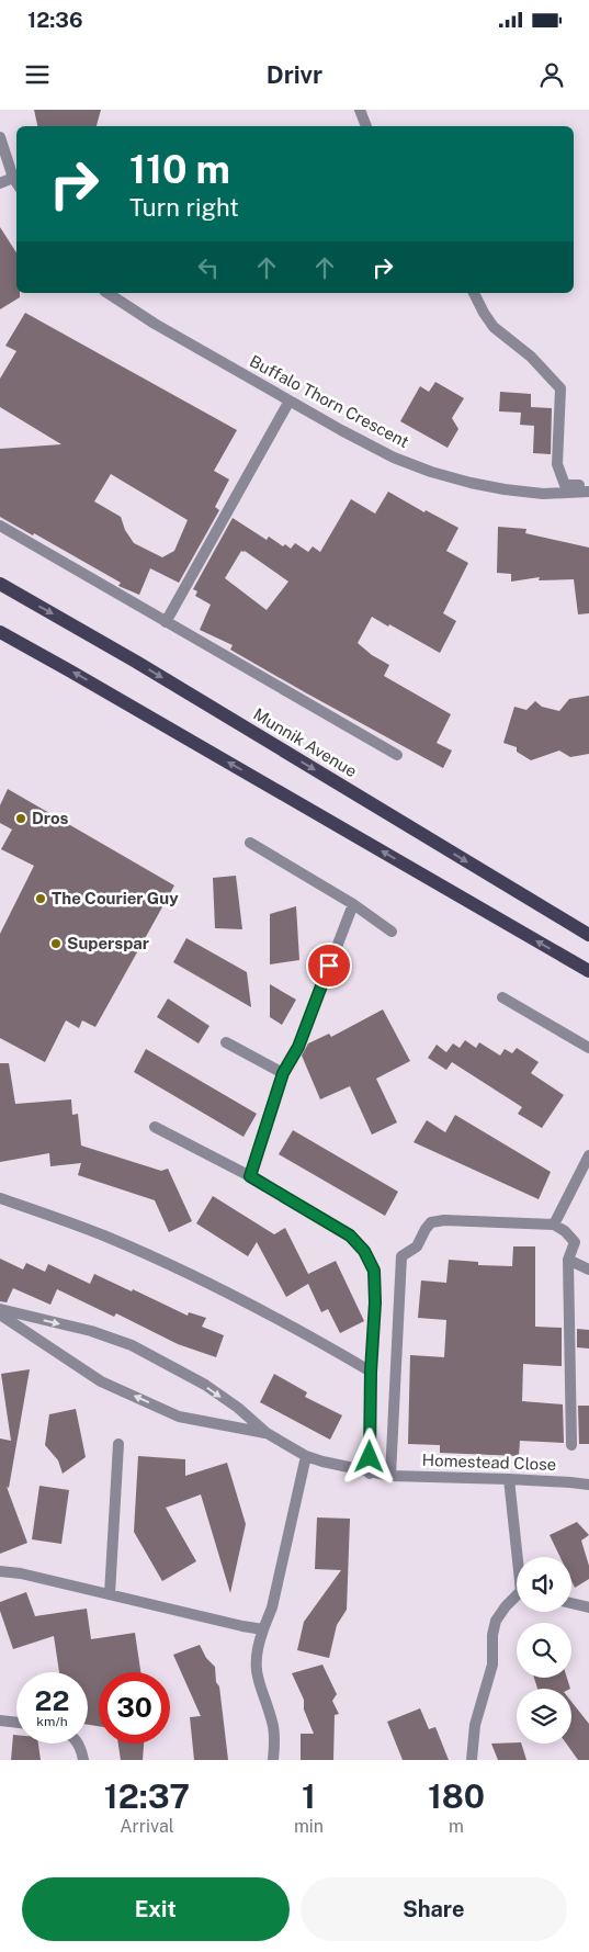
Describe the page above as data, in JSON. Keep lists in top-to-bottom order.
{
  "streets": {
    "main road": ["Munnik Avenue"],
    "street": ["Buffalo Thorn Crescent", "Homestead Close"]
  },
  "places": ["Dros", "The Courier Guy", "Superspar"],
  "page": {
    "status": "12:36",
    "header": "Drivr",
    "turn": ["110 m", "Turn right"],
    "speed": "22 km/h",
    "limit": "30",
    "eta": [
      "12:37",
      "Arrival",
      "1",
      "min",
      "180",
      "m"
    ],
    "buttons": ["Exit", "Share"]
  }
}
